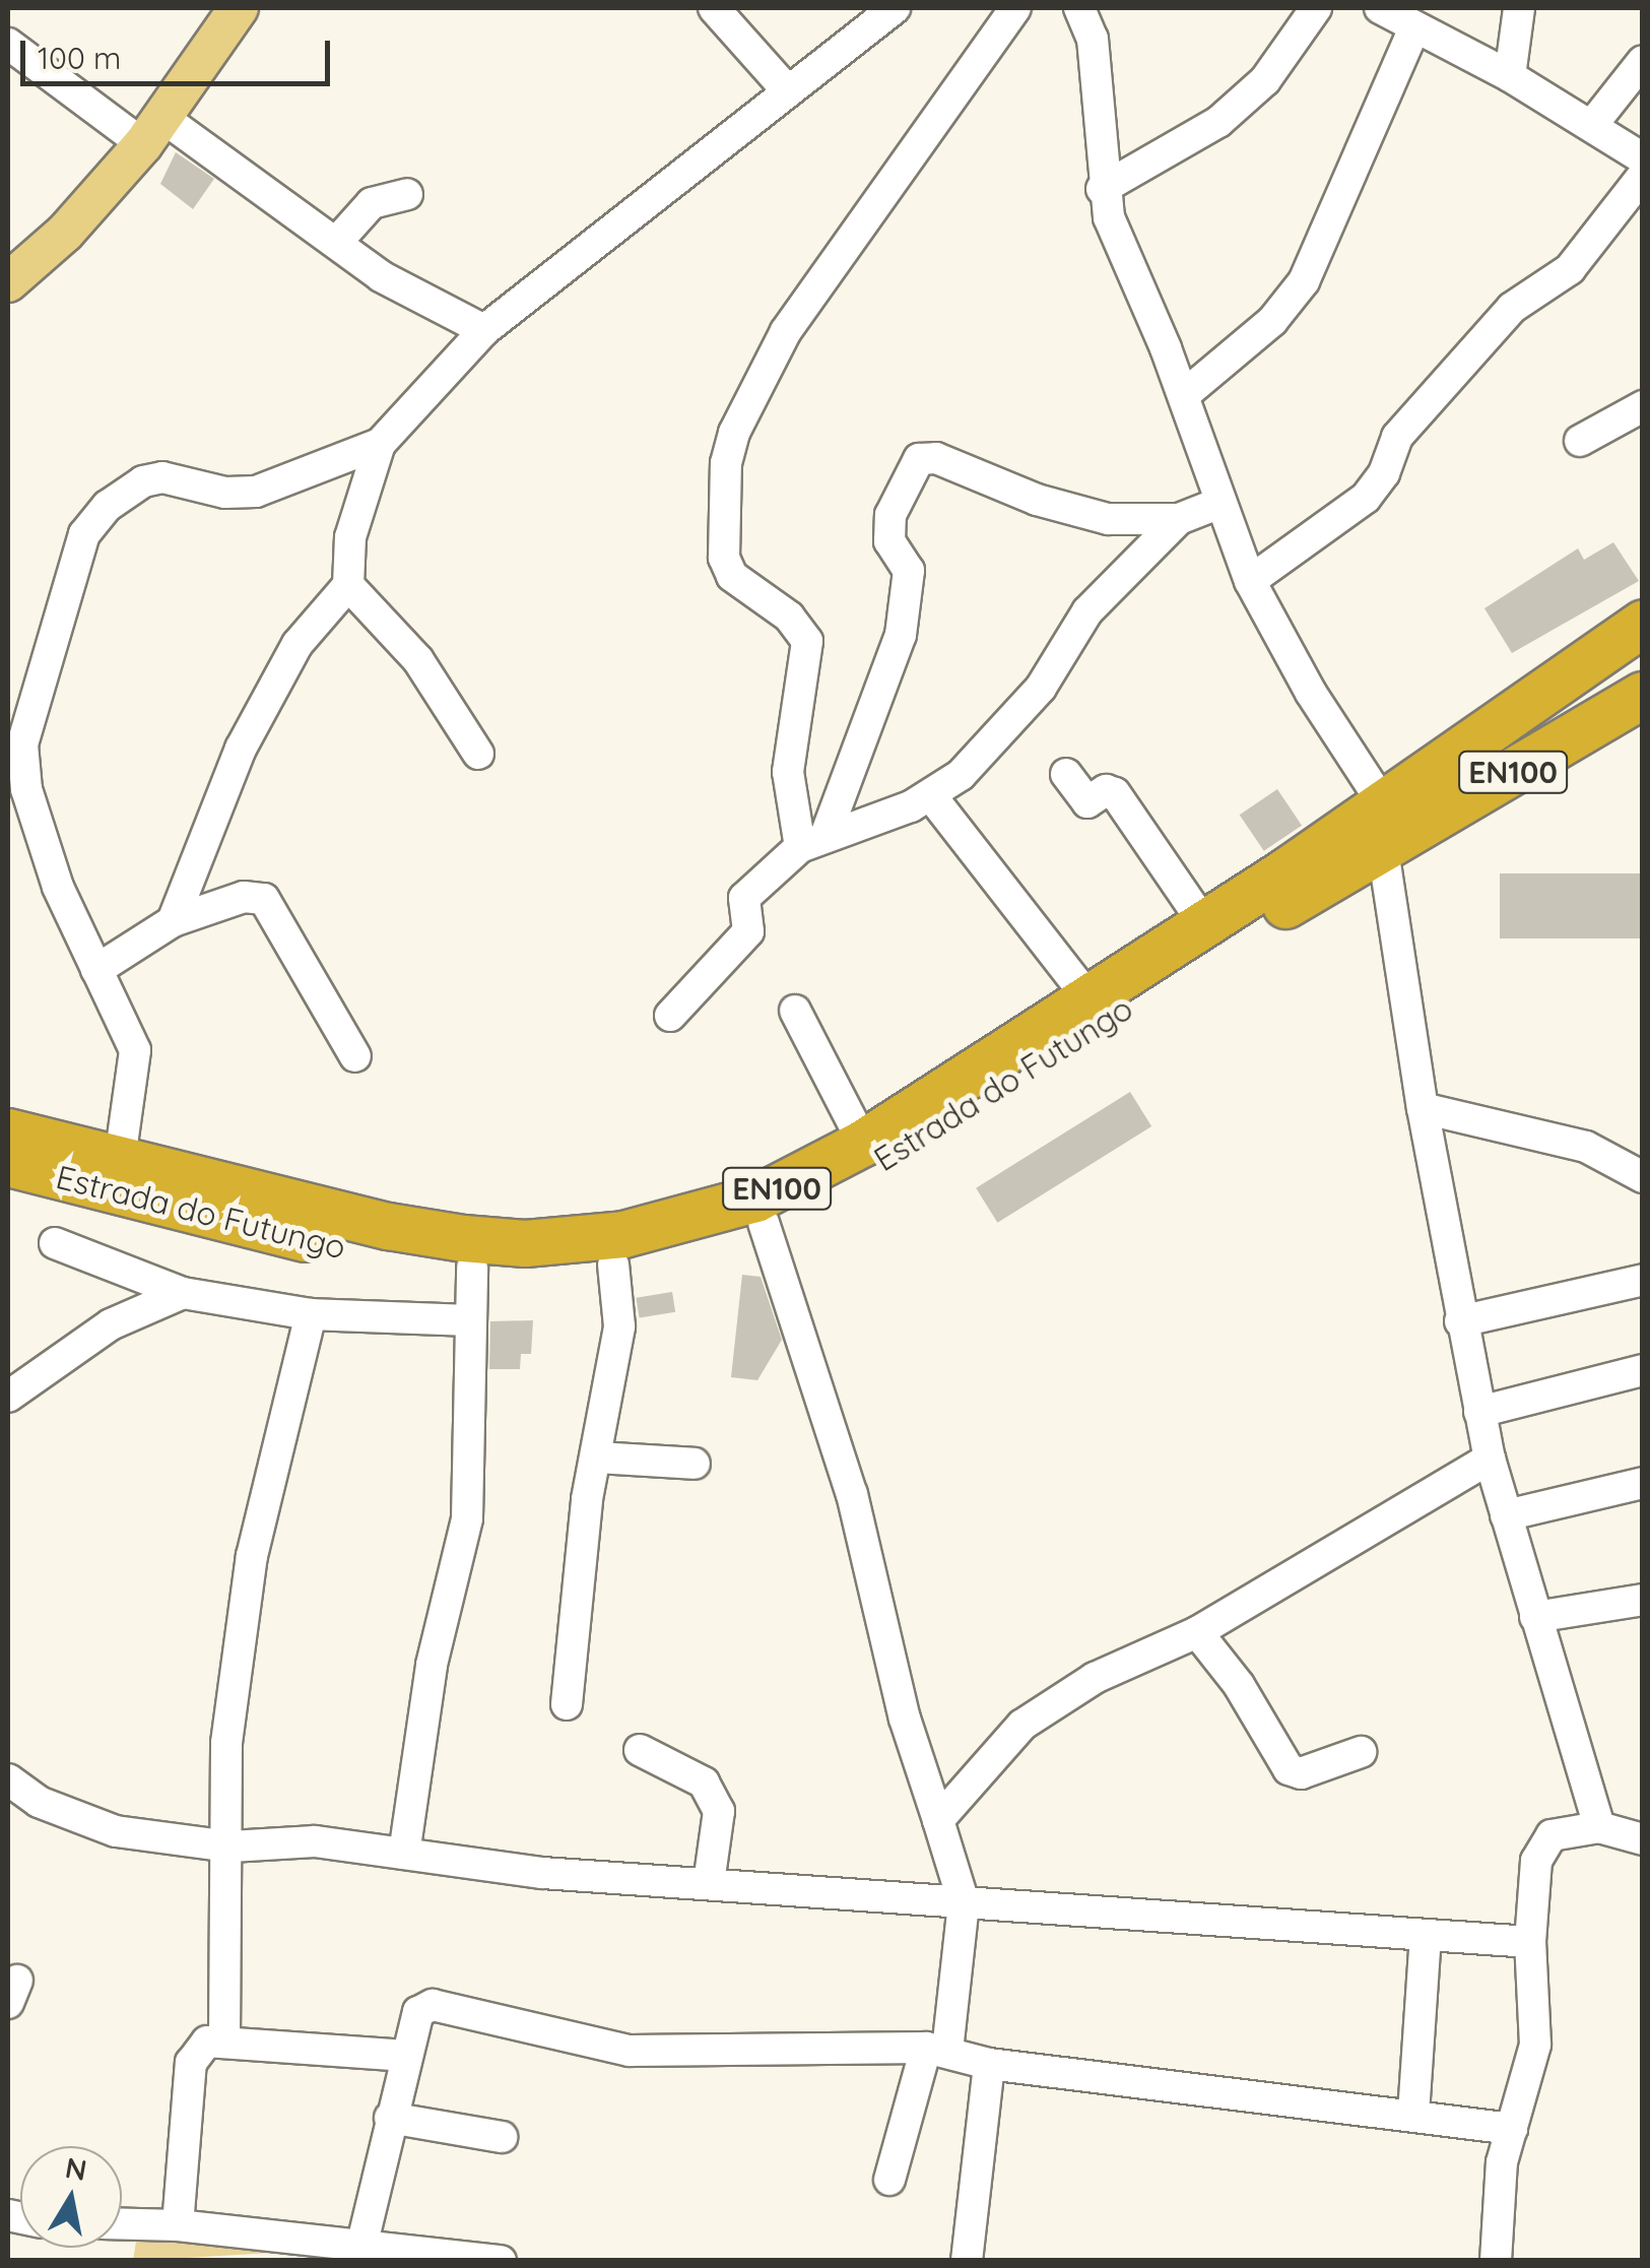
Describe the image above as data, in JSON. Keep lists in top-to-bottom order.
{
  "streets": {
    "highway": ["EN100", "Estrada do Futungo"]
  },
  "scale_bar": "100 m",
  "north": "top"
}
